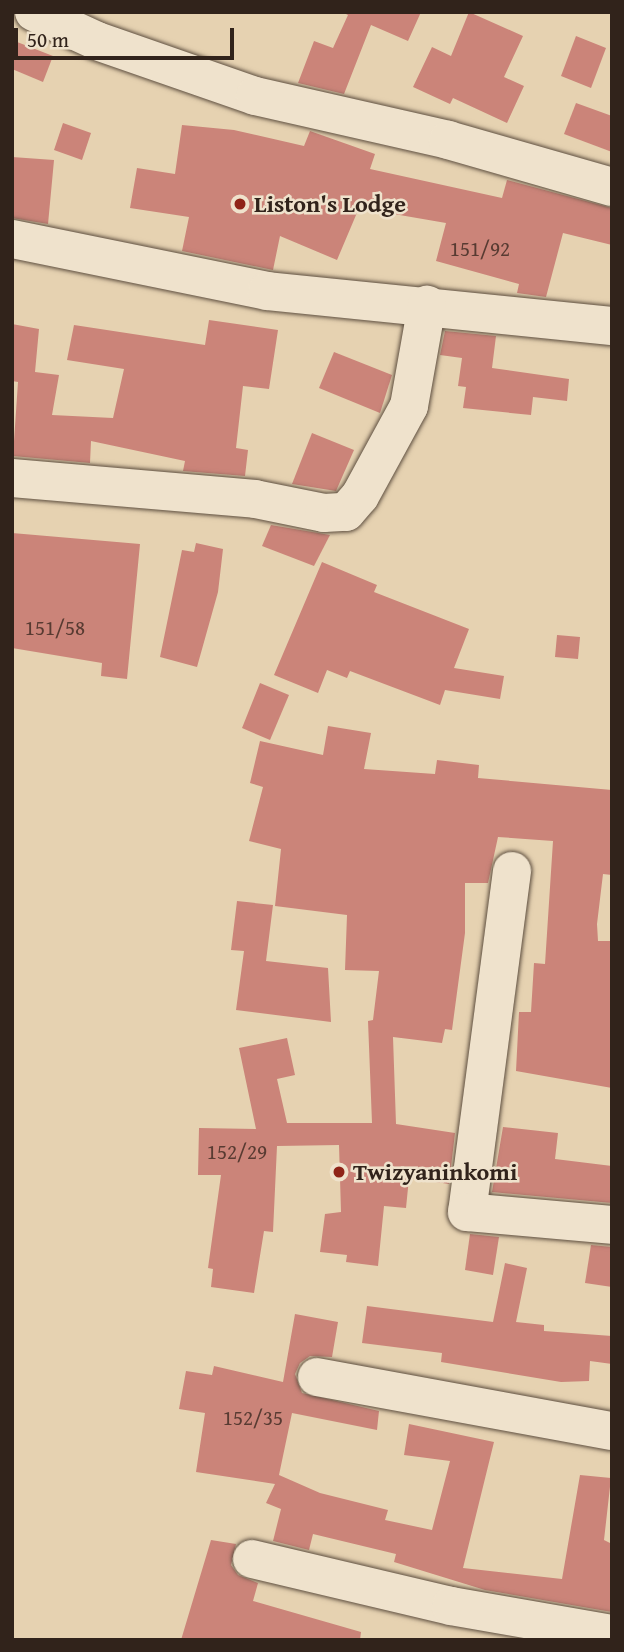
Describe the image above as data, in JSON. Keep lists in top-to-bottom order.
{
  "places": ["Liston's Lodge", "Twizyaninkomi"],
  "house_numbers": [
    "151/92",
    "151/58",
    "152/29",
    "152/35"
  ],
  "scale_bar": "50 m"
}
